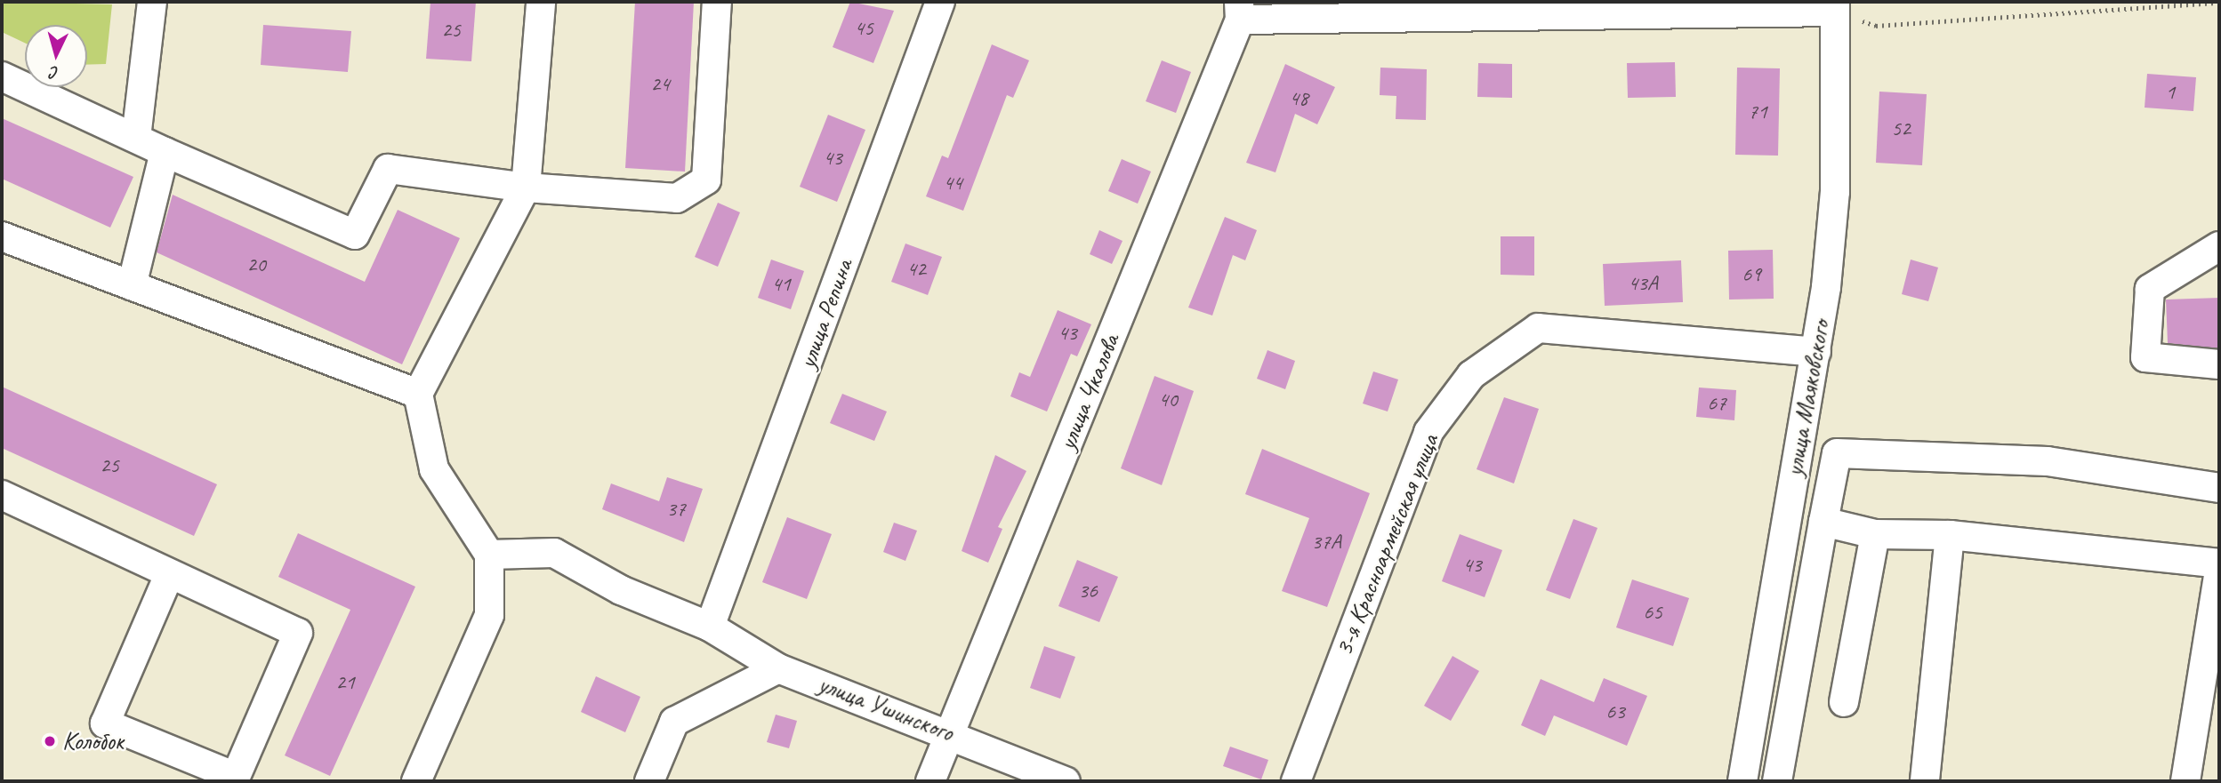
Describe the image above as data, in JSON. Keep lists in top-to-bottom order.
{
  "streets": {
    "street": [
      "улица Репина",
      "улица Чкалова",
      "улица Маяковского",
      "3-я Красноармейская улица",
      "улица Ушинского"
    ]
  },
  "crossings": [
    ["улица Репина", "улица Ушинского"],
    ["улица Чкалова", "улица Ушинского"],
    ["улица Маяковского", "3-я Красноармейская улица"]
  ],
  "places": ["Колобок"],
  "house_numbers": [
    "45",
    "25",
    "24",
    "1",
    "48",
    "71",
    "52",
    "43",
    "44",
    "20",
    "42",
    "69",
    "43А",
    "41",
    "43",
    "40",
    "67",
    "25",
    "37",
    "37А",
    "43",
    "36",
    "65",
    "21",
    "63"
  ],
  "north": "bottom"
}
